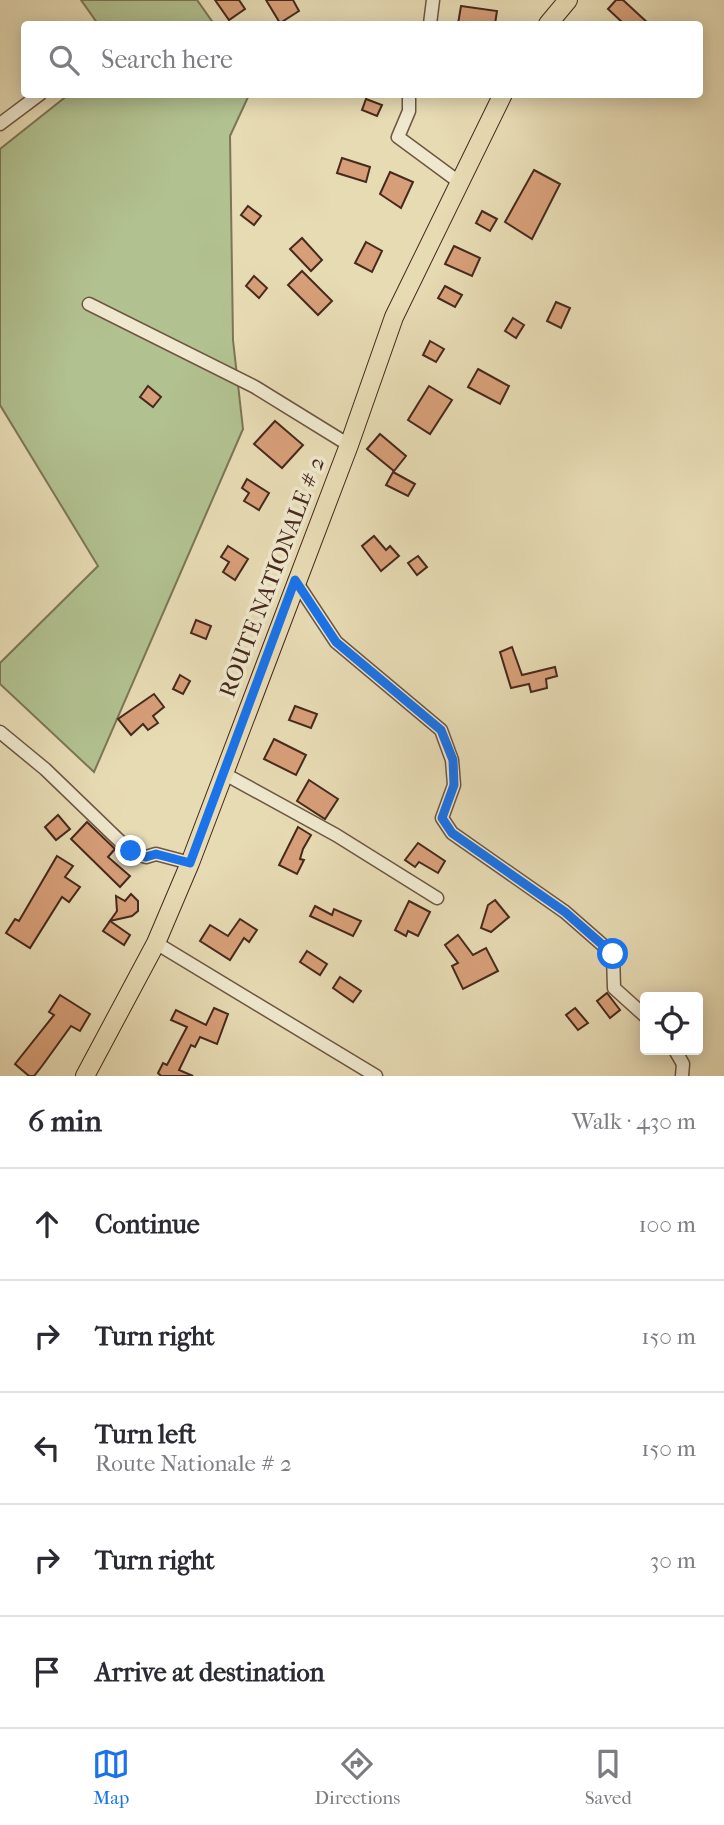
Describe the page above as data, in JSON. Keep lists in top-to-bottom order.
{
  "streets": {
    "main road": ["ROUTE NATIONALE # 2"]
  },
  "page": {
    "search": "Search here",
    "heading": ["6 min", "Walk · 430 m"],
    "list": [
      ["Continue", "100 m"],
      ["Turn right", "150 m"],
      ["Turn left", "Route Nationale # 2", "150 m"],
      ["Turn right", "30 m"],
      "Arrive at destination"
    ],
    "nav": ["Map", "Directions", "Saved"]
  }
}
